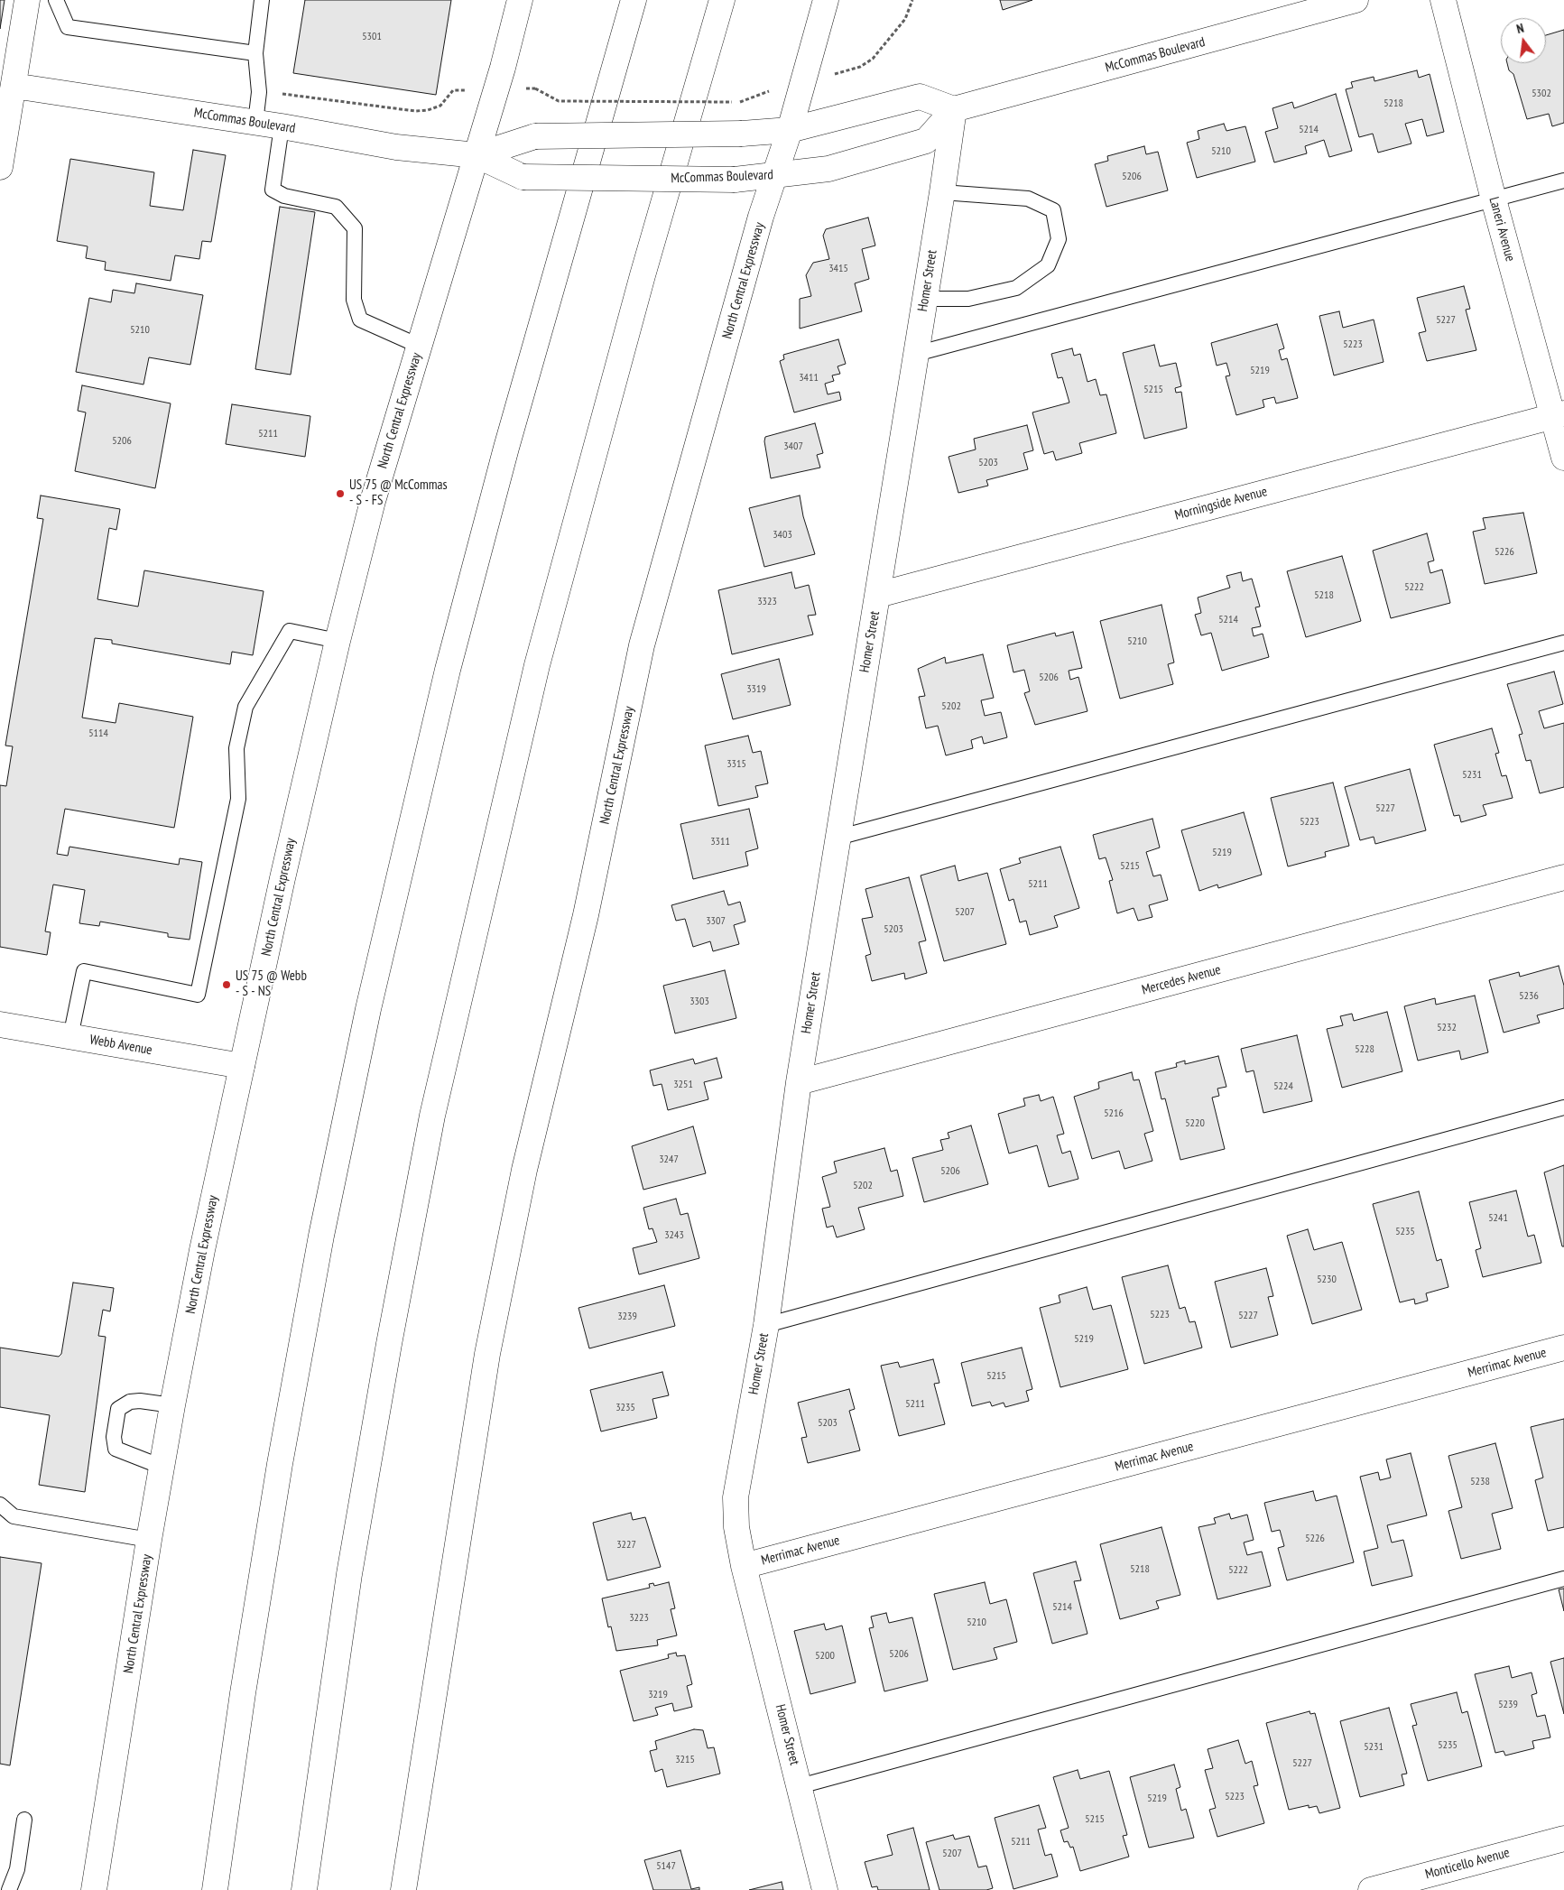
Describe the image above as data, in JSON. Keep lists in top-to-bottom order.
{
  "streets": {
    "main road": [
      "McCommas Boulevard",
      "Laneri Avenue",
      "North Central Expressway",
      "Homer Street",
      "Morningside Avenue",
      "Mercedes Avenue",
      "Webb Avenue",
      "Merrimac Avenue",
      "Monticello Avenue"
    ]
  },
  "crossings": [
    ["McCommas Boulevard", "North Central Expressway"],
    ["McCommas Boulevard", "Homer Street"],
    ["Laneri Avenue", "Morningside Avenue"],
    ["North Central Expressway", "Webb Avenue"],
    ["Homer Street", "Morningside Avenue"],
    ["Homer Street", "Mercedes Avenue"],
    ["Homer Street", "Merrimac Avenue"]
  ],
  "places": ["US 75 @ McCommas - S - FS", "US 75 @ Webb - S - NS"],
  "house_numbers": [
    "5301",
    "5302",
    "5218",
    "5214",
    "5210",
    "5206",
    "3415",
    "5227",
    "5210",
    "5223",
    "5219",
    "3411",
    "5215",
    "5211",
    "5206",
    "3407",
    "5203",
    "3403",
    "5226",
    "5222",
    "5218",
    "3323",
    "5214",
    "5210",
    "5206",
    "3319",
    "5202",
    "5114",
    "3315",
    "5231",
    "5227",
    "5223",
    "3311",
    "5219",
    "5215",
    "5211",
    "5207",
    "3307",
    "5203",
    "5236",
    "3303",
    "5232",
    "5228",
    "3251",
    "5224",
    "5216",
    "5220",
    "3247",
    "5206",
    "5202",
    "5241",
    "5235",
    "3243",
    "5230",
    "5223",
    "5227",
    "3239",
    "5219",
    "5215",
    "5211",
    "3235",
    "5203",
    "5238",
    "5226",
    "3227",
    "5218",
    "5222",
    "5214",
    "3223",
    "5210",
    "5206",
    "5200",
    "3219",
    "5239",
    "5235",
    "5231",
    "3215",
    "5227",
    "5223",
    "5219",
    "5215",
    "5211",
    "5207",
    "5147"
  ],
  "north": "top"
}
